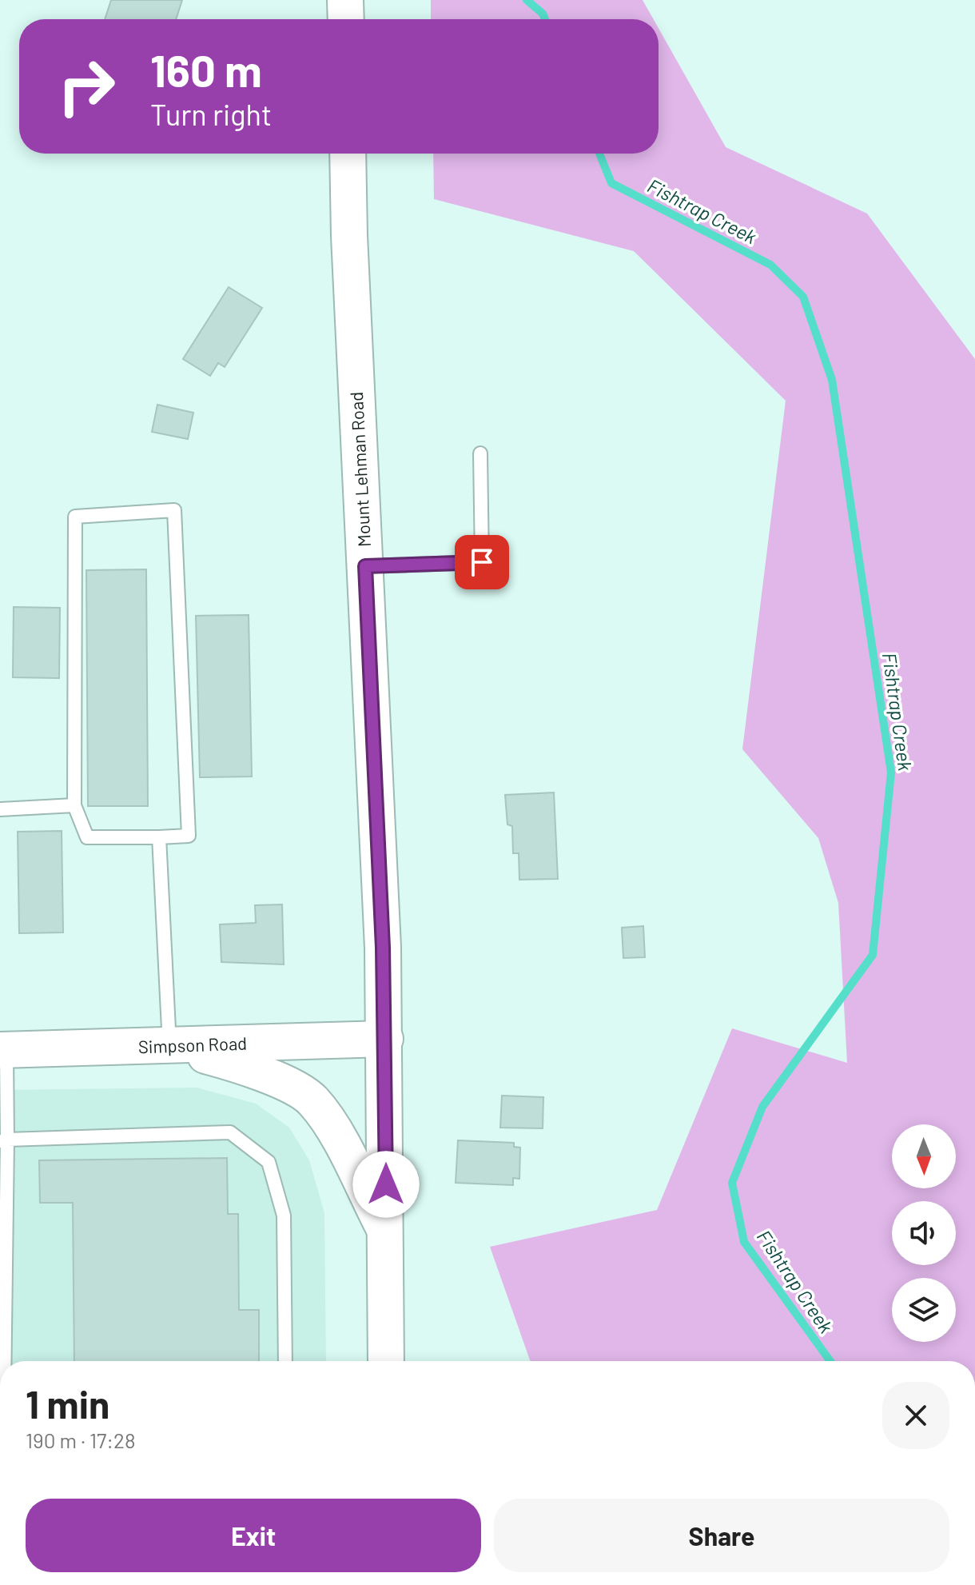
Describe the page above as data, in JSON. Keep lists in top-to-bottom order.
{
  "streets": {
    "main road": ["Mount Lehman Road", "Simpson Road"]
  },
  "crossings": [
    ["Mount Lehman Road", "Simpson Road"]
  ],
  "water": ["Fishtrap Creek"],
  "north": "bottom",
  "page": {
    "turn": ["160 m", "Turn right"],
    "heading": ["1 min", "190 m · 17:28"],
    "buttons": ["Exit", "Share"]
  }
}
